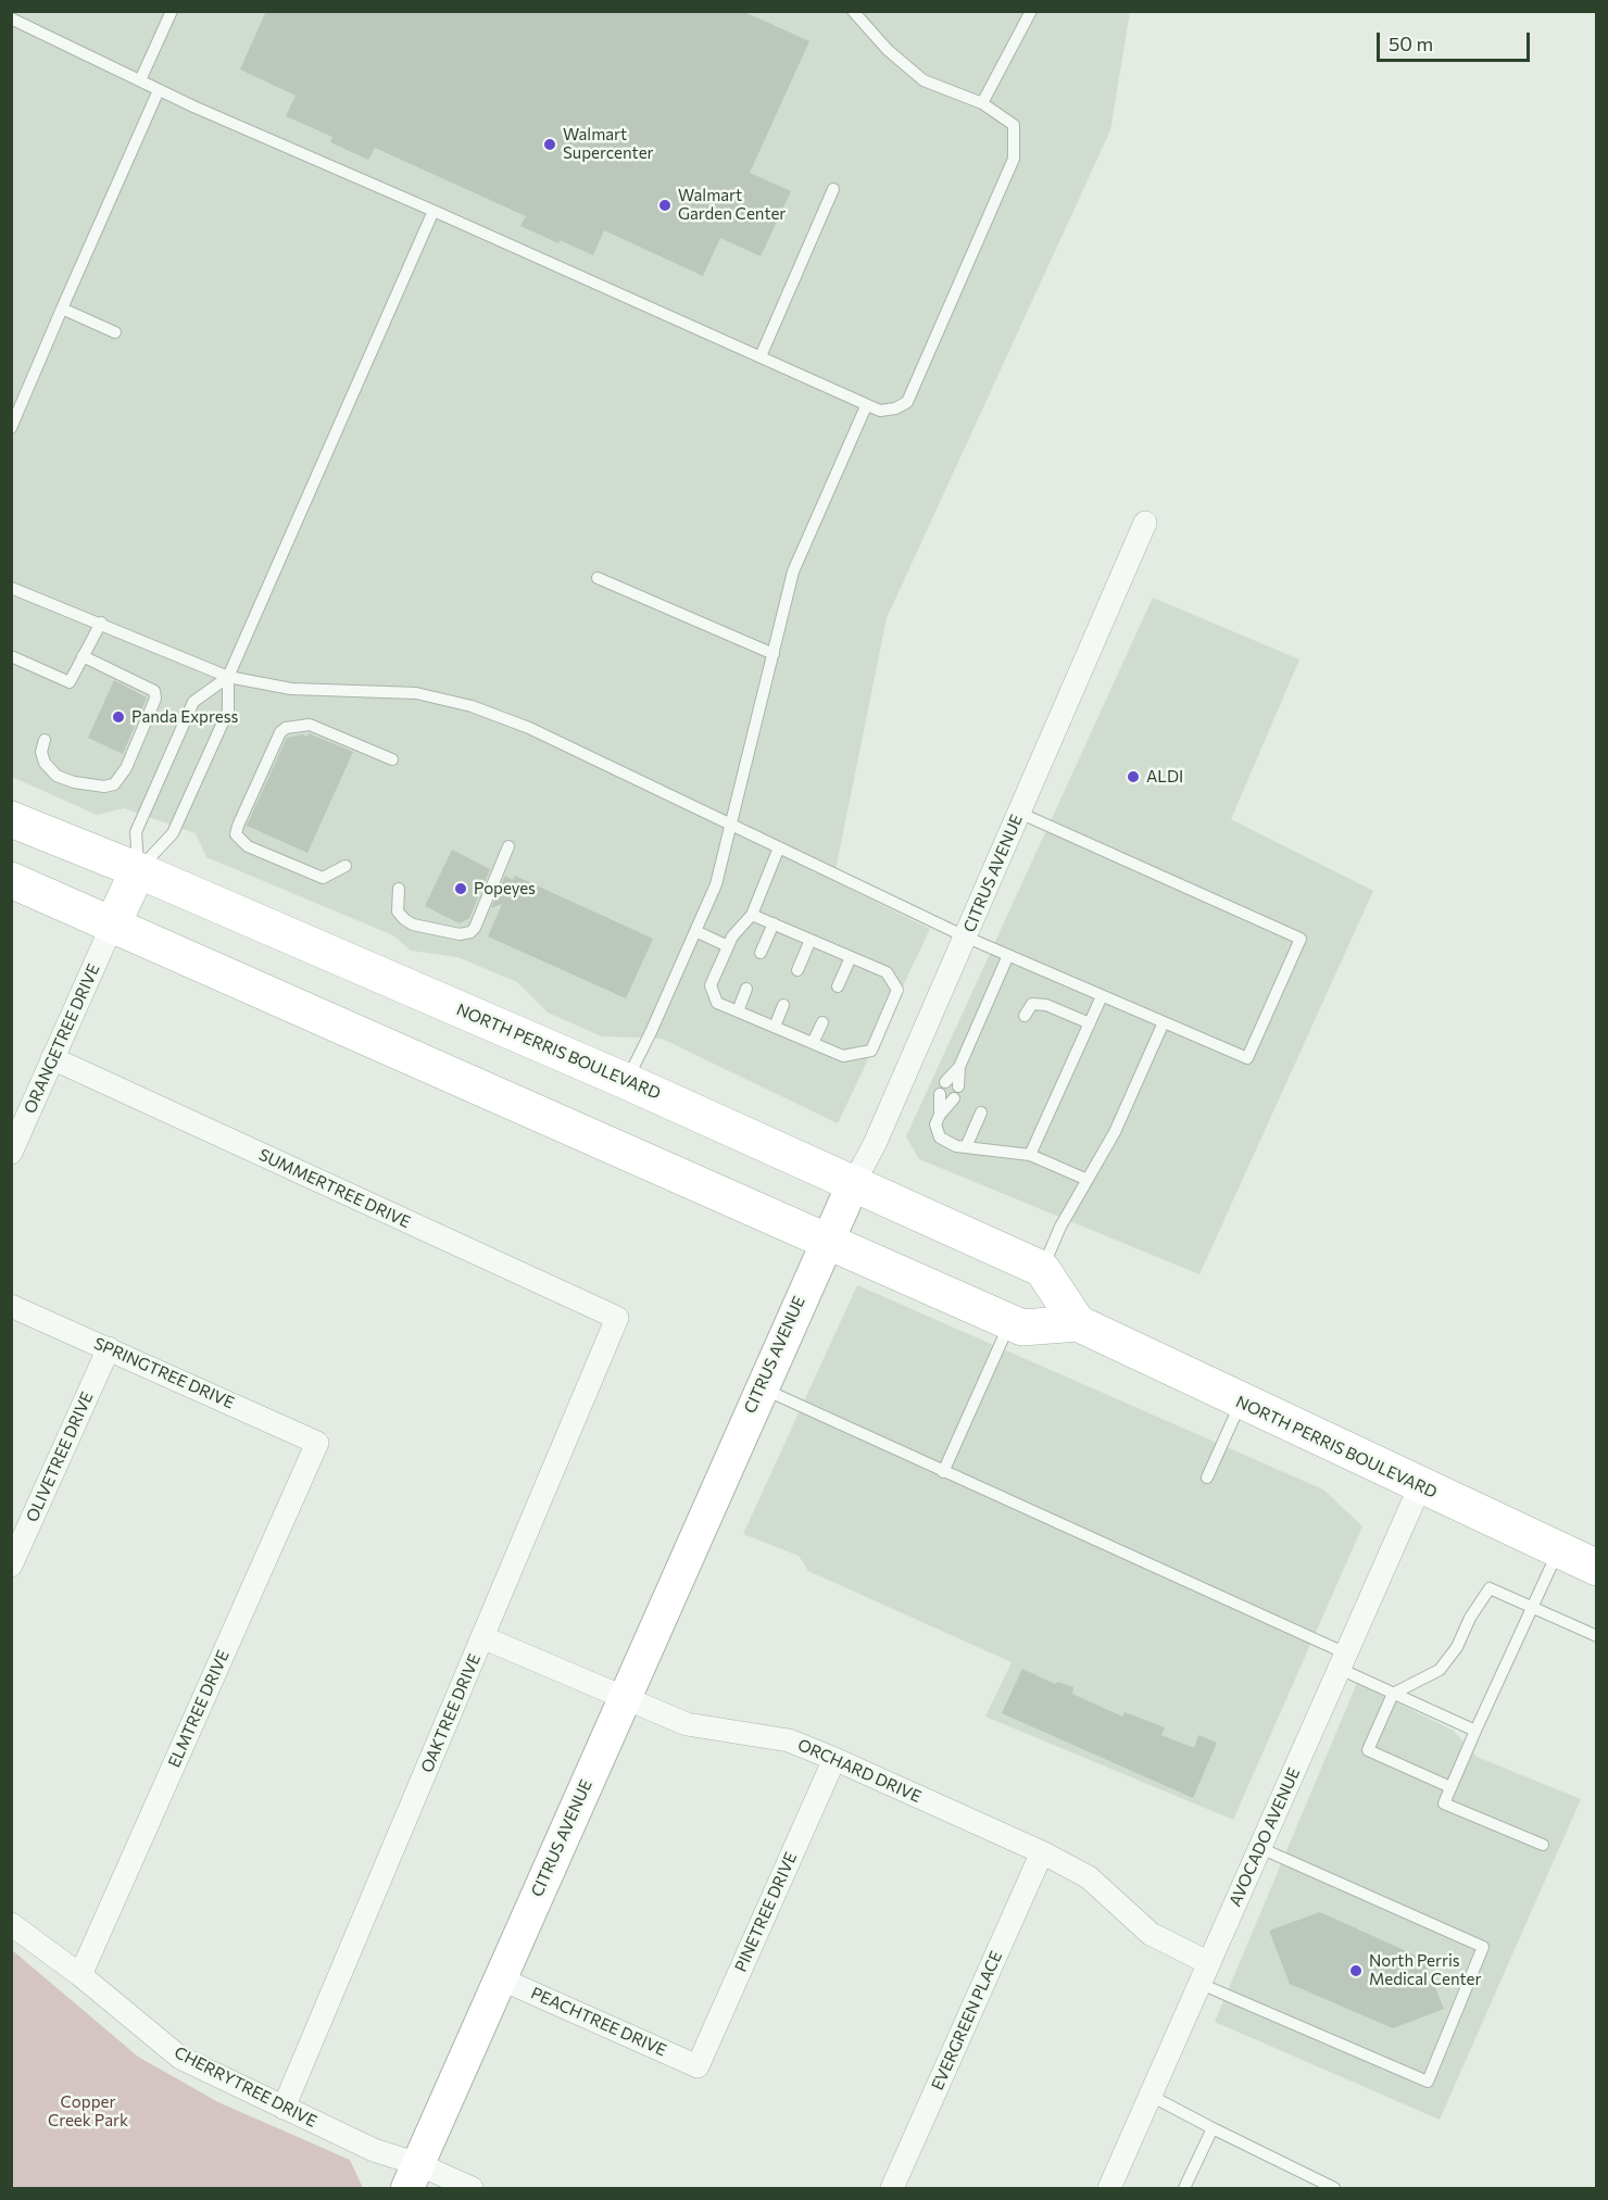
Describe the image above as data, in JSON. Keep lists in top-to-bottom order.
{
  "streets": {
    "main road": ["NORTH PERRIS BOULEVARD"],
    "street": [
      "CITRUS AVENUE",
      "ORANGETREE DRIVE",
      "SUMMERTREE DRIVE",
      "SPRINGTREE DRIVE",
      "OLIVETREE DRIVE",
      "ELMTREE DRIVE",
      "OAKTREE DRIVE",
      "ORCHARD DRIVE",
      "AVOCADO AVENUE",
      "PINETREE DRIVE",
      "EVERGREEN PLACE",
      "PEACHTREE DRIVE",
      "CHERRYTREE DRIVE"
    ]
  },
  "crossings": [
    ["CITRUS AVENUE", "NORTH PERRIS BOULEVARD"],
    ["CITRUS AVENUE", "ORCHARD DRIVE"],
    ["CITRUS AVENUE", "PEACHTREE DRIVE"],
    ["CITRUS AVENUE", "CHERRYTREE DRIVE"],
    ["ORANGETREE DRIVE", "SUMMERTREE DRIVE"],
    ["NORTH PERRIS BOULEVARD", "AVOCADO AVENUE"],
    ["SUMMERTREE DRIVE", "OAKTREE DRIVE"],
    ["SPRINGTREE DRIVE", "OLIVETREE DRIVE"],
    ["SPRINGTREE DRIVE", "ELMTREE DRIVE"],
    ["ELMTREE DRIVE", "CHERRYTREE DRIVE"],
    ["OAKTREE DRIVE", "ORCHARD DRIVE"],
    ["OAKTREE DRIVE", "CHERRYTREE DRIVE"],
    ["ORCHARD DRIVE", "AVOCADO AVENUE"],
    ["ORCHARD DRIVE", "PINETREE DRIVE"],
    ["ORCHARD DRIVE", "EVERGREEN PLACE"],
    ["PINETREE DRIVE", "PEACHTREE DRIVE"]
  ],
  "parks": ["Copper Creek Park"],
  "places": [
    "Walmart Supercenter",
    "Walmart Garden Center",
    "Panda Express",
    "ALDI",
    "Popeyes",
    "North Perris Medical Center"
  ],
  "scale_bar": "50 m"
}
